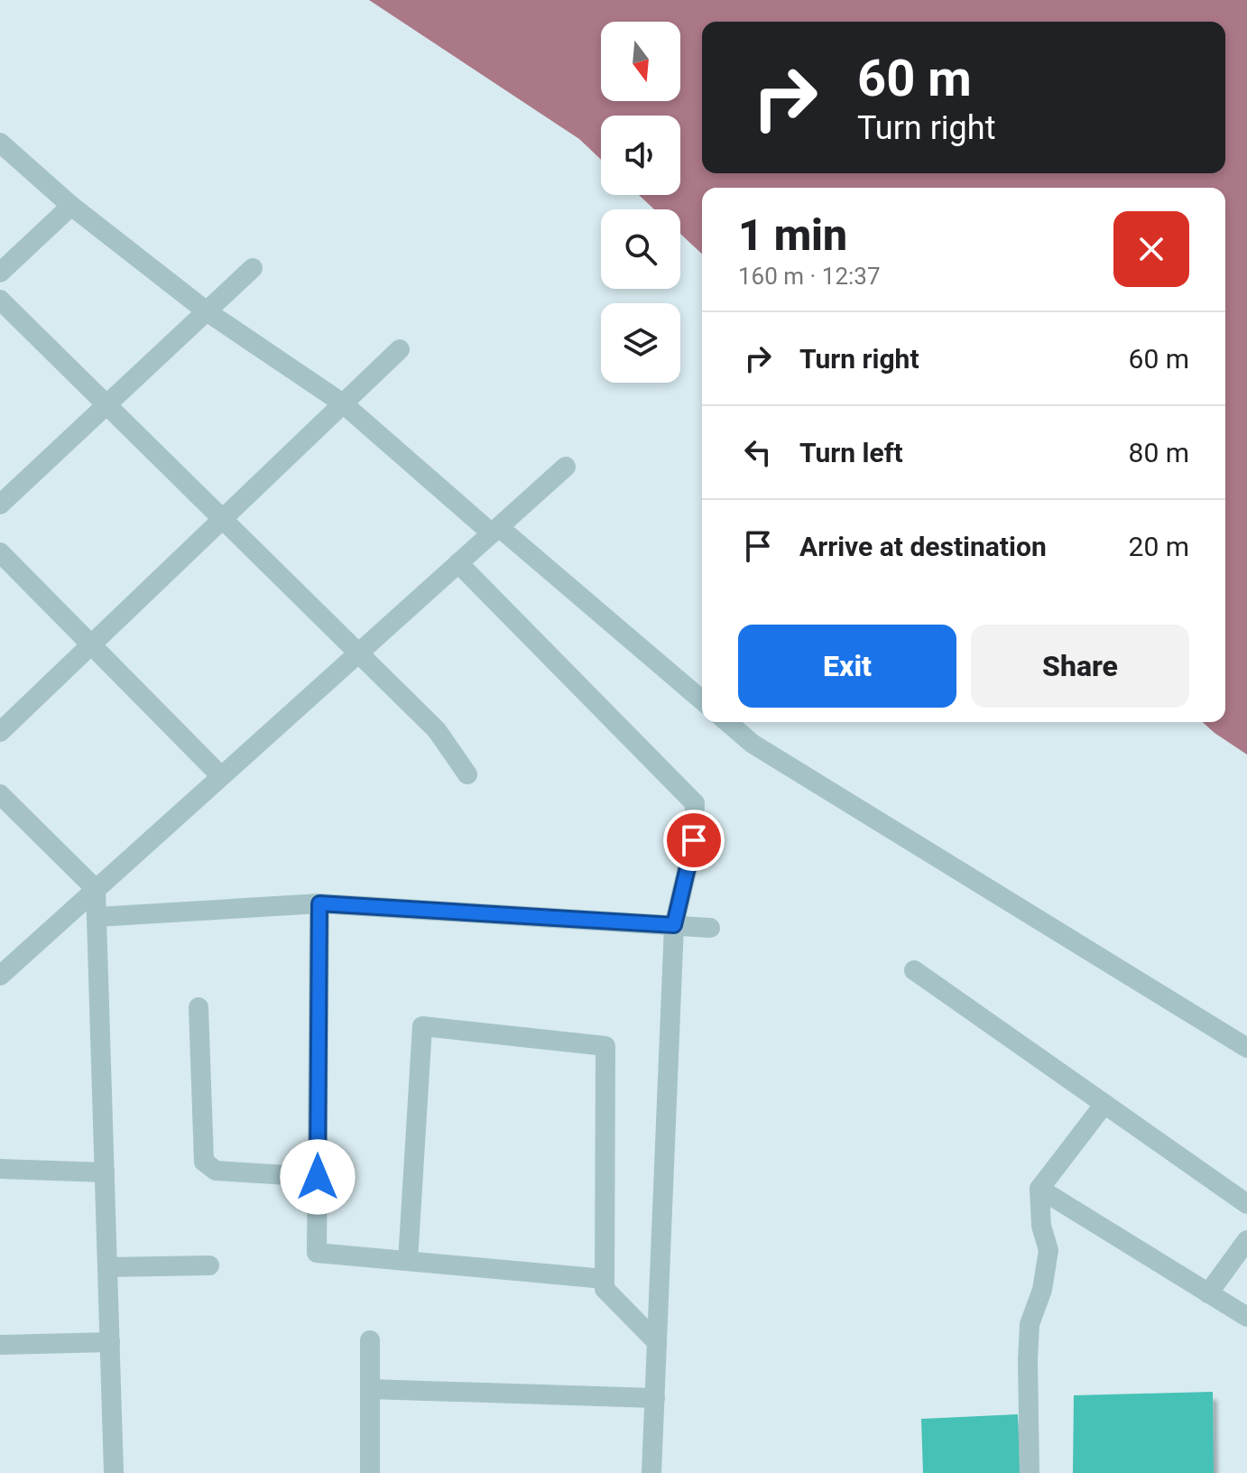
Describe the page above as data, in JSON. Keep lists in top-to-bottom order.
{
  "north": "bottom",
  "page": {
    "turn": ["60 m", "Turn right"],
    "heading": ["1 min", "160 m · 12:37"],
    "list": [
      {
        "name": "Turn right",
        "value": "60 m"
      },
      {
        "name": "Turn left",
        "value": "80 m"
      },
      {
        "name": "Arrive at destination",
        "value": "20 m"
      }
    ],
    "buttons": ["Exit", "Share"]
  }
}
